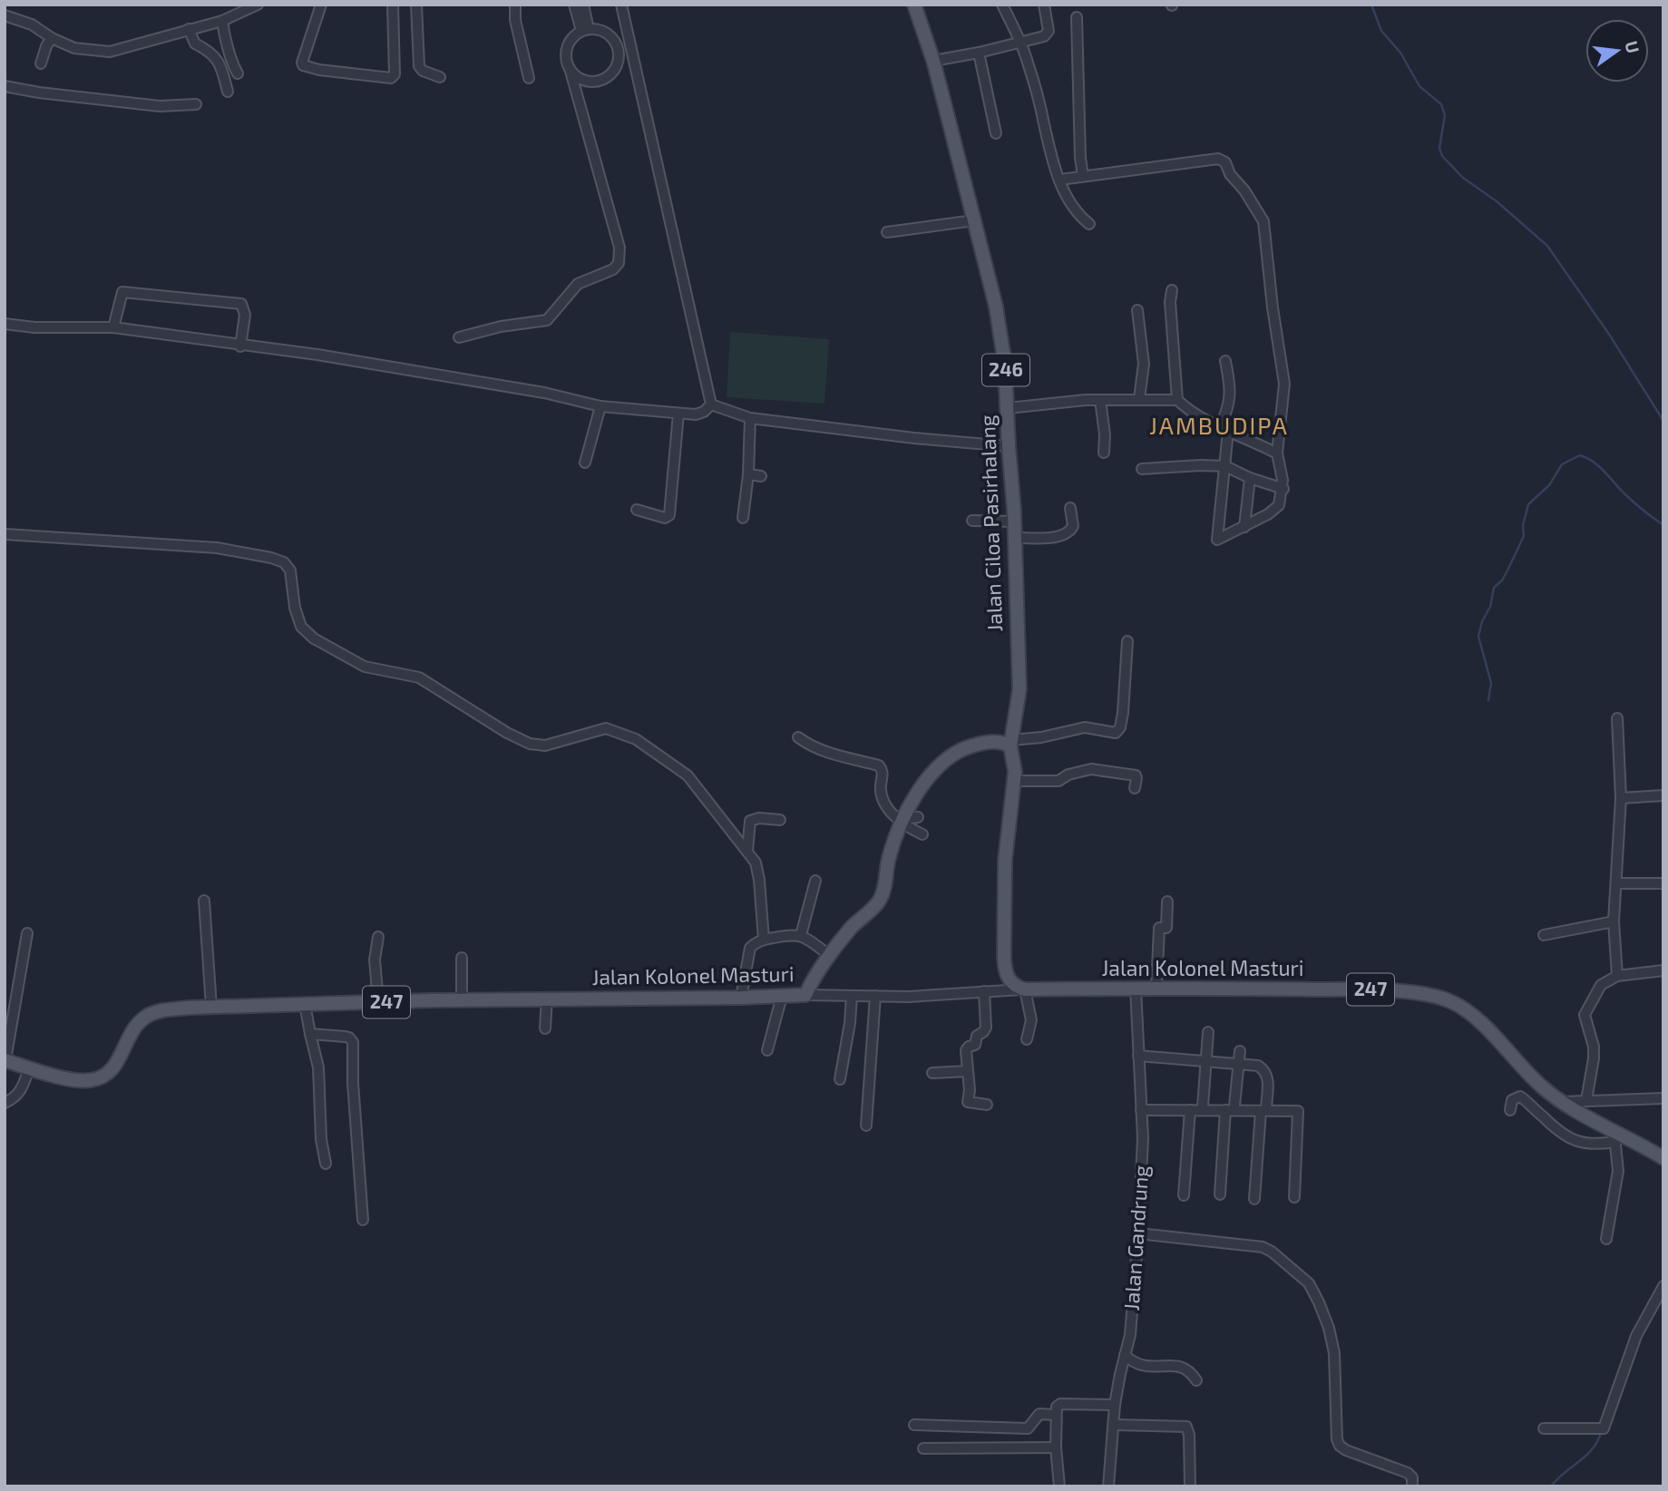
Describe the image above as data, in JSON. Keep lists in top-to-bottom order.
{
  "streets": {
    "main road": [
      "246",
      "Jalan Ciloa Pasirhalang",
      "Jalan Kolonel Masturi",
      "247"
    ],
    "street": ["Jalan Gandrung"]
  },
  "crossings": [
    ["Jalan Ciloa Pasirhalang", "Jalan Kolonel Masturi"],
    ["Jalan Kolonel Masturi", "Jalan Gandrung"]
  ],
  "districts": ["JAMBUDIPA"],
  "north": "right"
}
